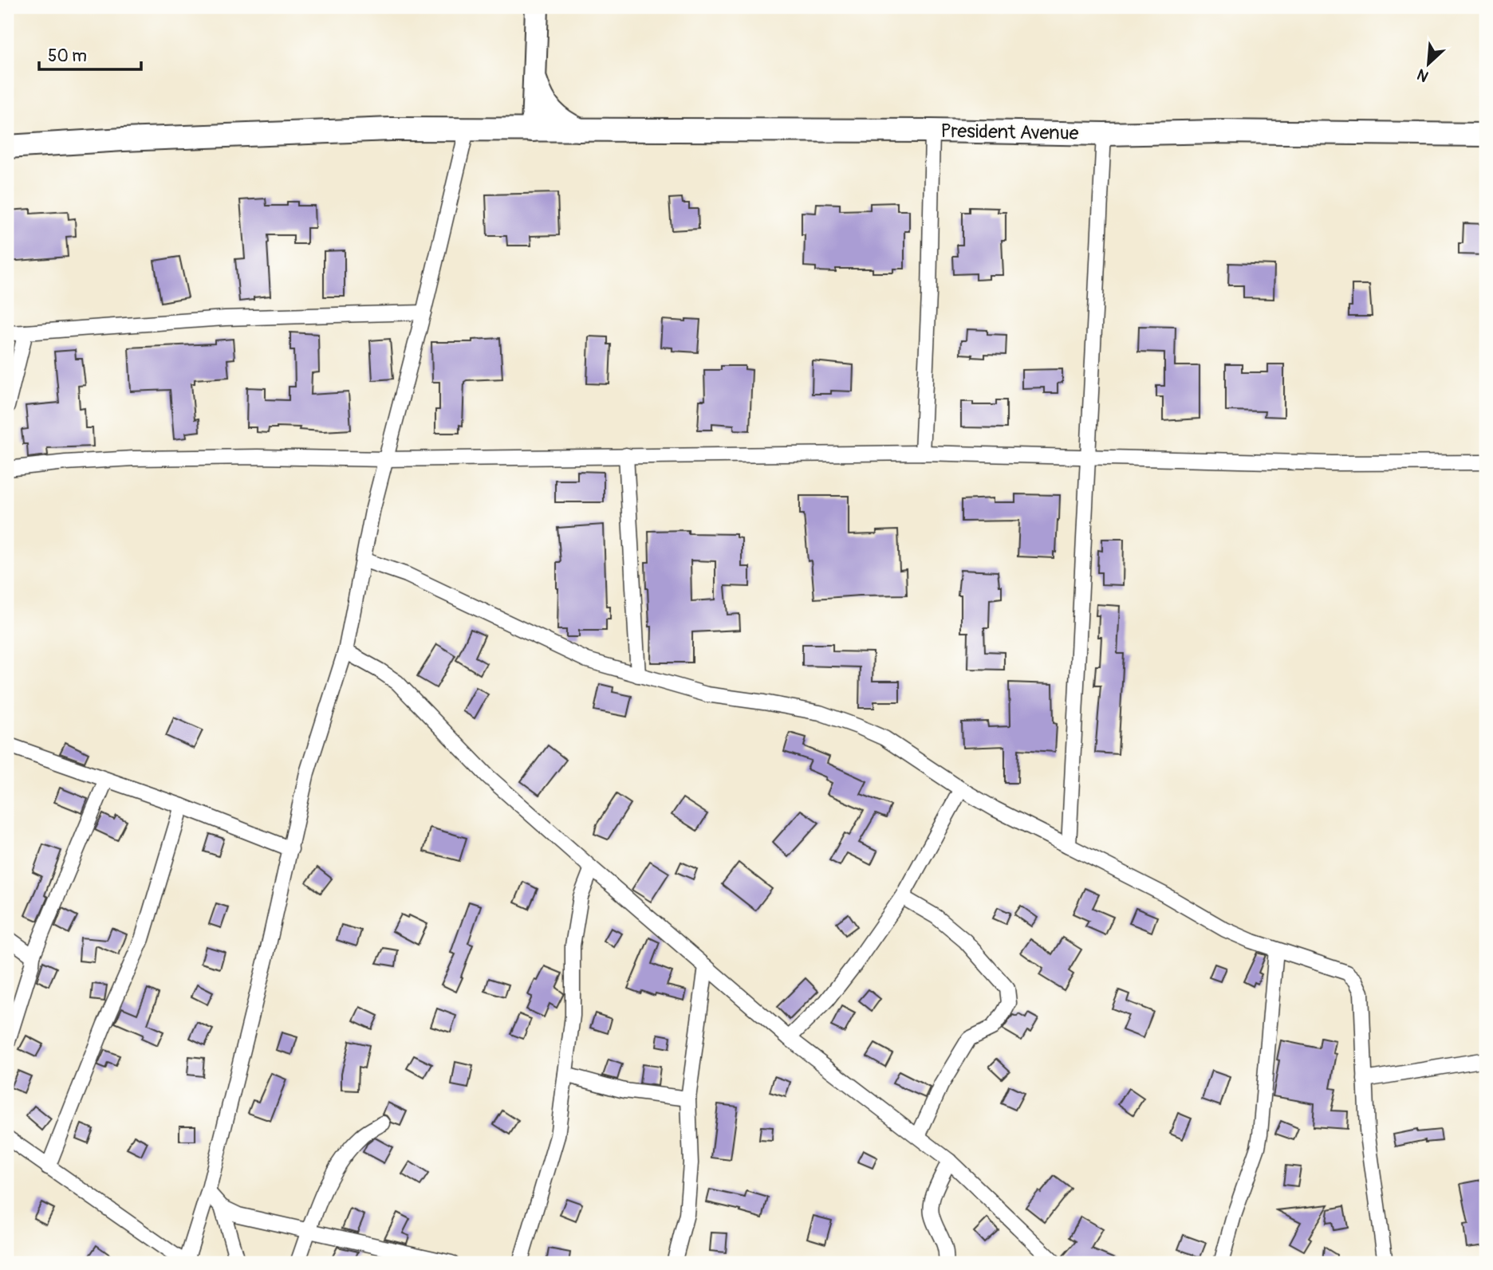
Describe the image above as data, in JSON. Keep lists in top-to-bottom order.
{
  "streets": {
    "main road": ["President Avenue"]
  },
  "scale_bar": "50 m",
  "north": "bottom left"
}
